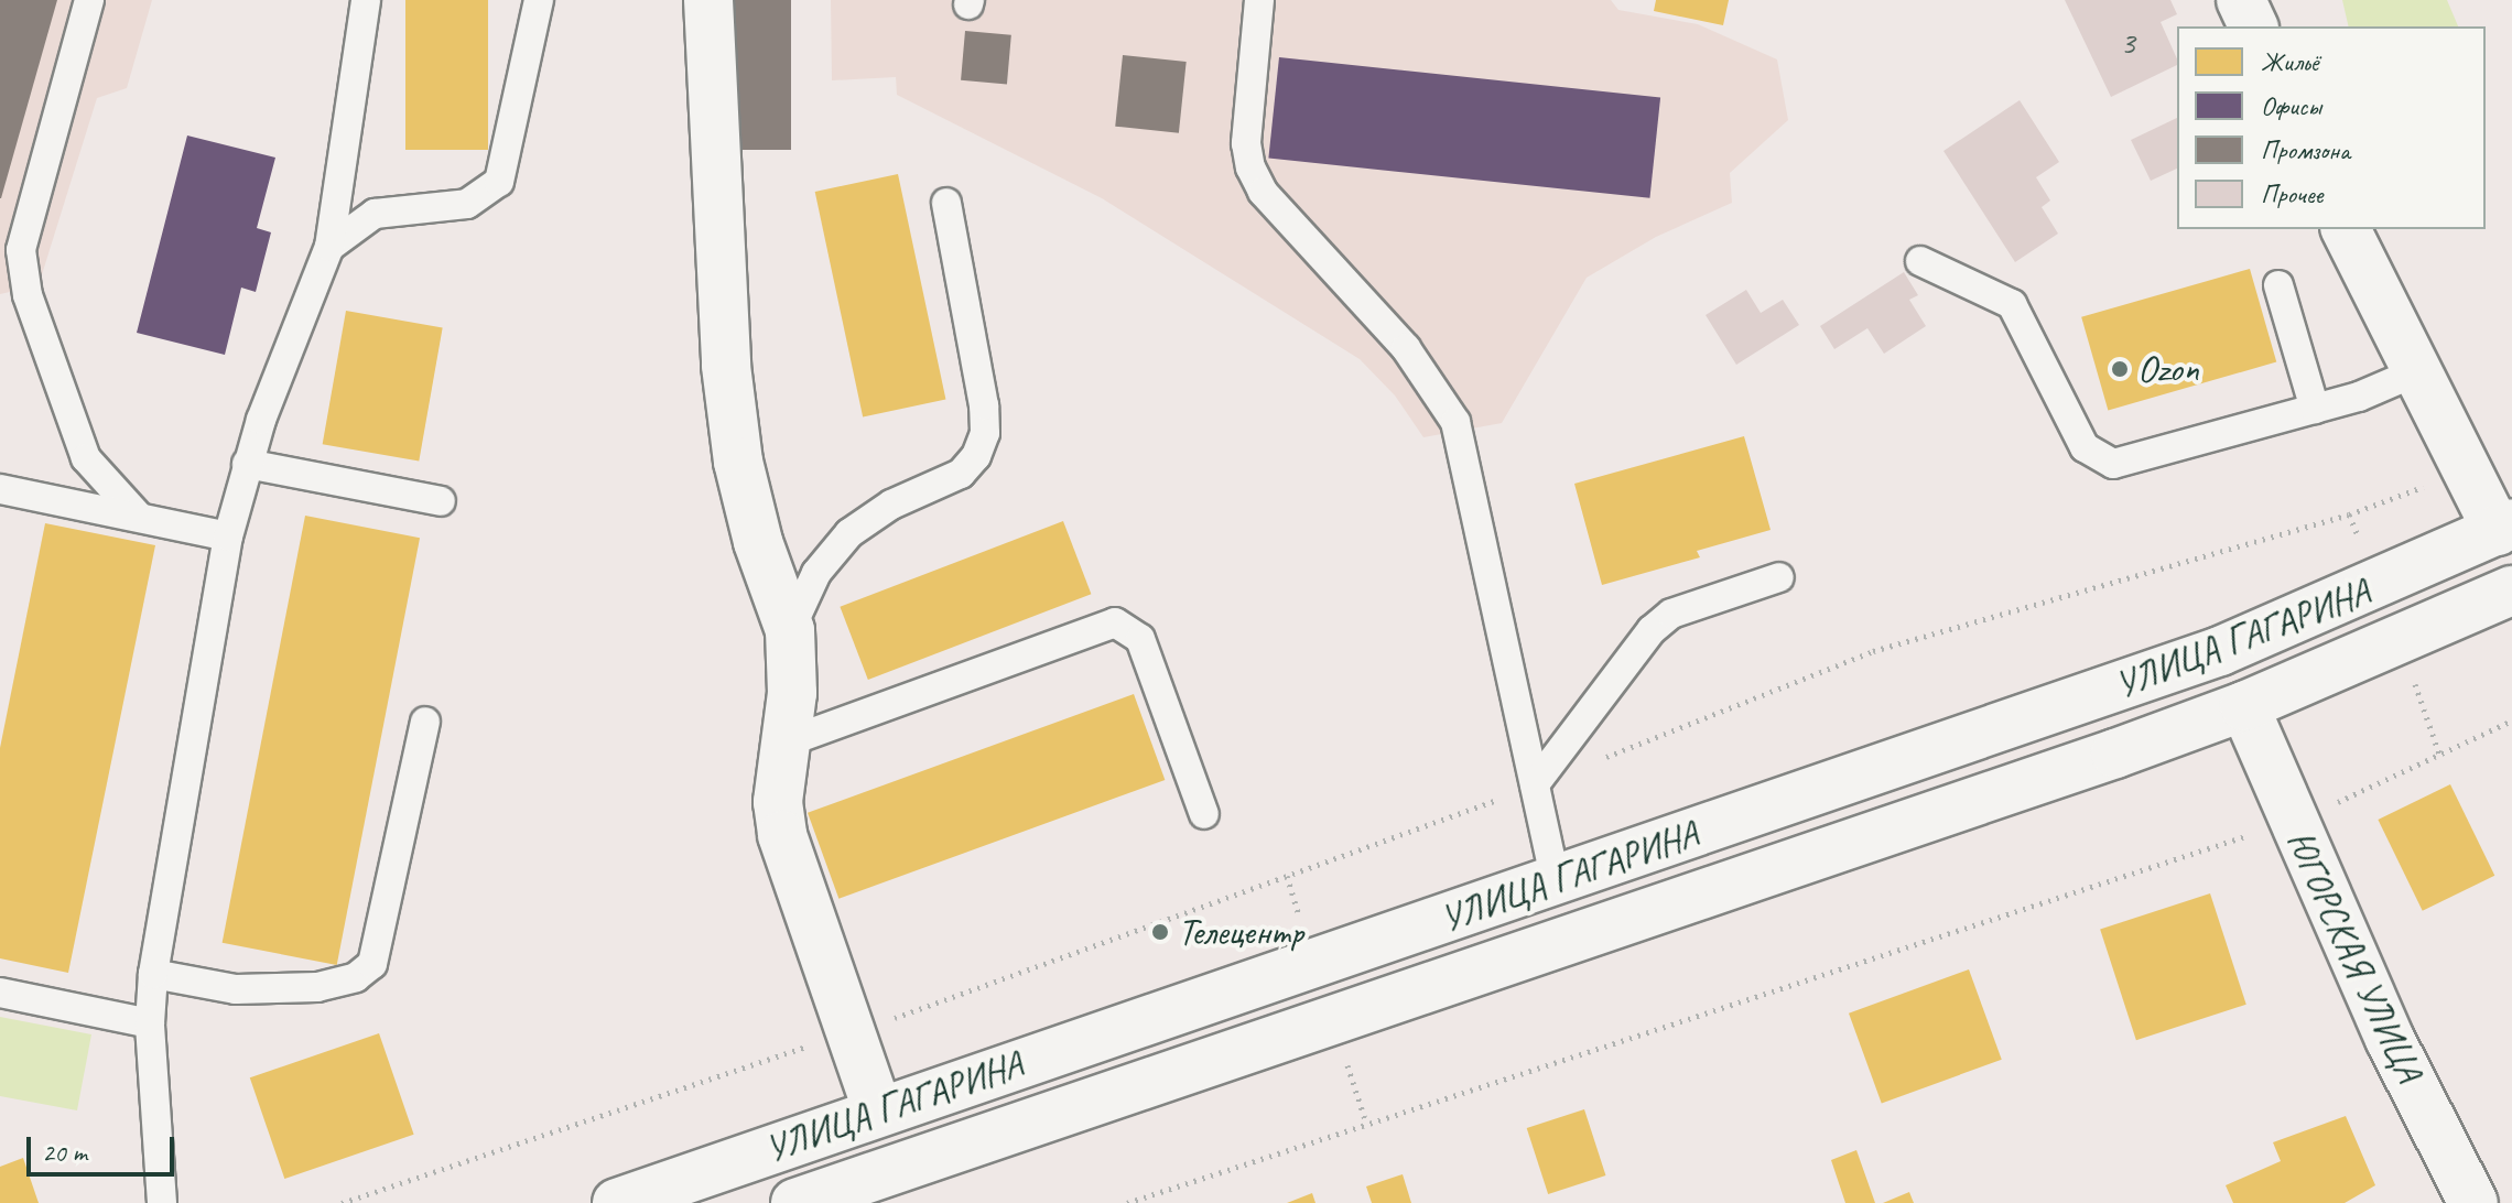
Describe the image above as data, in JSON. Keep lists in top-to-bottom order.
{
  "streets": {
    "main road": ["УЛИЦА ГАГАРИНА", "ЮГОРСКАЯ УЛИЦА"]
  },
  "crossings": [
    ["УЛИЦА ГАГАРИНА", "ЮГОРСКАЯ УЛИЦА"]
  ],
  "places": ["Ozon", "Телецентр"],
  "house_numbers": ["3"],
  "legend": [
    "Жильё",
    "Офисы",
    "Промзона",
    "Прочее"
  ],
  "scale_bar": "20 m"
}
